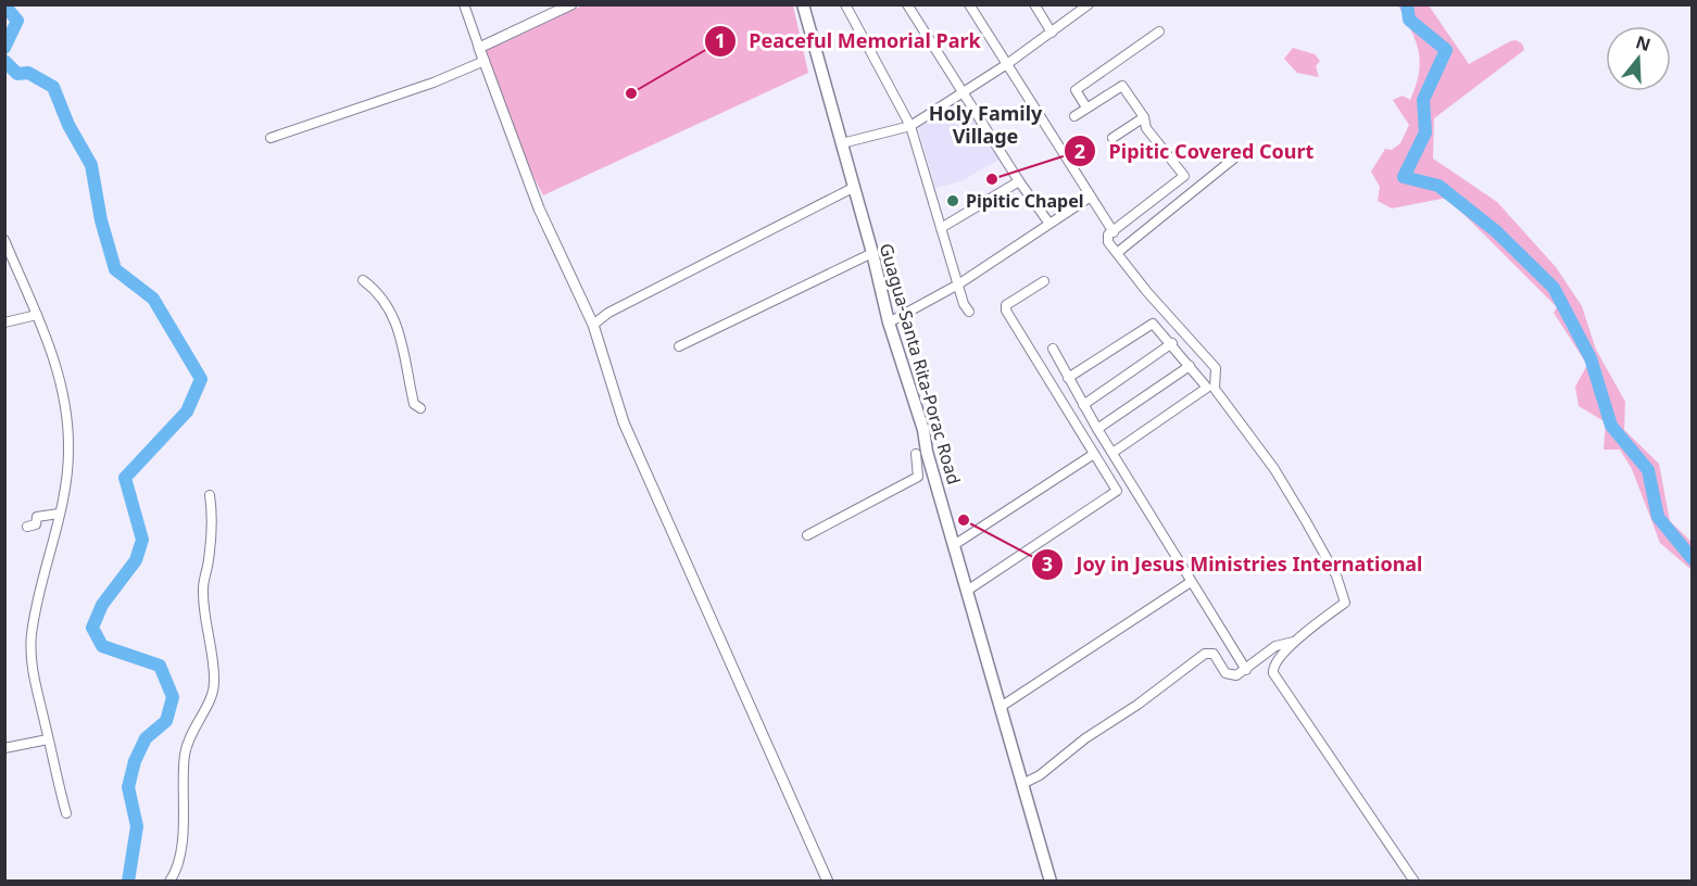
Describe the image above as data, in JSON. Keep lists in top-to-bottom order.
{
  "streets": {
    "main road": ["Guagua-Santa Rita-Porac Road"]
  },
  "districts": ["Holy Family Village"],
  "places": [
    "Peaceful Memorial Park",
    "Pipitic Covered Court",
    "Pipitic Chapel",
    "Joy in Jesus Ministries International"
  ],
  "north": "top"
}
